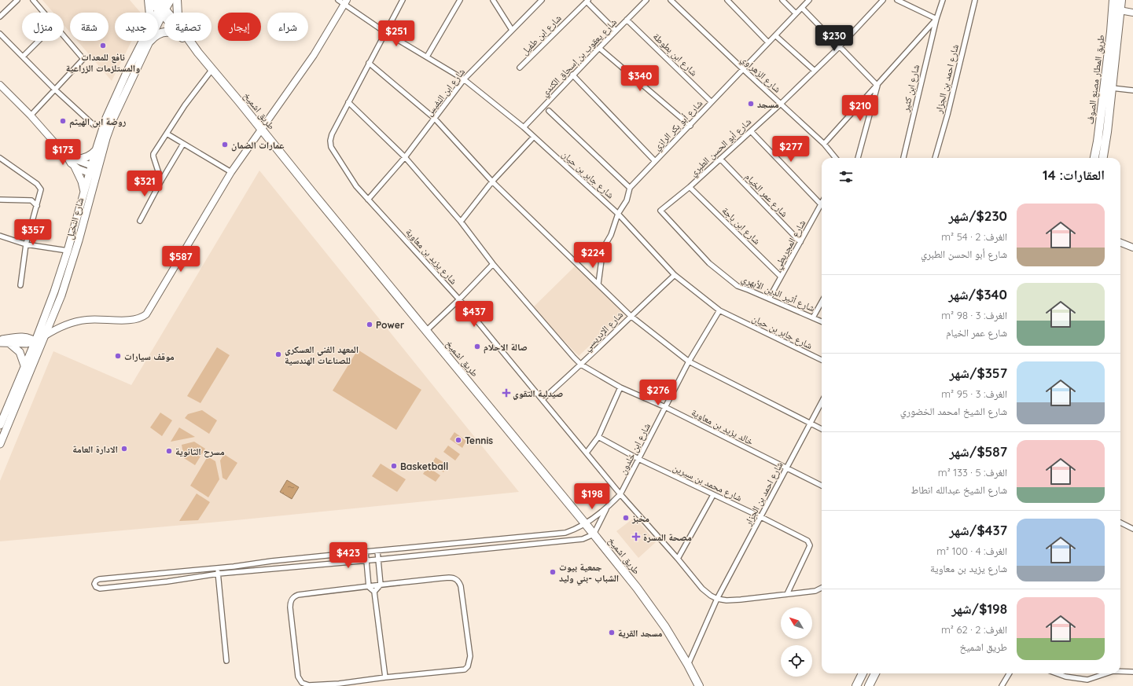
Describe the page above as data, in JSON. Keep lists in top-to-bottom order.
{
  "streets": {
    "highway": ["طريق المطار مصنع الصوف", "طريق اشميخ"],
    "main road": ["شارع النخيل"],
    "street": [
      "شارع ابن طفيل",
      "شارع ابن بطوطة",
      "شارع يعقوب بن إسحاق الكندي",
      "شارع الزهراوي",
      "شارع احمد بن الجزار",
      "شارع ابن كثير",
      "شارع ابن النفيس",
      "شارع أبو بكر الرازي",
      "شارع أبو الحسن الطبري",
      "شارع جابر بن حيان",
      "شارع عمر الخيام",
      "شارع ابن باجة",
      "شارع المجريطي",
      "شارع يزيد بن معاوية",
      "شارع أثير الدين الأبهري",
      "شارع الإدريسي",
      "خالد يزيد بن معاوية",
      "شارع ابن خلدون",
      "شارع محمد بن سيرين"
    ]
  },
  "crossings": [
    ["شارع ابن بطوطة", "شارع يعقوب بن إسحاق الكندي"],
    ["شارع ابن بطوطة", "شارع أبو بكر الرازي"],
    ["شارع يعقوب بن إسحاق الكندي", "شارع جابر بن حيان"],
    ["شارع الزهراوي", "شارع أبو بكر الرازي"],
    ["شارع الزهراوي", "شارع أبو الحسن الطبري"],
    ["شارع احمد بن الجزار", "طريق اشميخ"],
    ["شارع احمد بن الجزار", "شارع يزيد بن معاوية"],
    ["شارع احمد بن الجزار", "خالد يزيد بن معاوية"],
    ["شارع احمد بن الجزار", "شارع محمد بن سيرين"],
    ["شارع ابن النفيس", "شارع جابر بن حيان"],
    ["شارع ابن النفيس", "شارع يزيد بن معاوية"],
    ["شارع ابن النفيس", "خالد يزيد بن معاوية"],
    ["طريق اشميخ", "شارع النخيل"],
    ["شارع أبو بكر الرازي", "شارع جابر بن حيان"],
    ["شارع أبو الحسن الطبري", "شارع عمر الخيام"],
    ["شارع أبو الحسن الطبري", "شارع ابن باجة"],
    ["شارع أبو الحسن الطبري", "شارع أثير الدين الأبهري"],
    ["شارع جابر بن حيان", "شارع يزيد بن معاوية"],
    ["شارع جابر بن حيان", "شارع الإدريسي"],
    ["شارع جابر بن حيان", "شارع ابن خلدون"],
    ["شارع عمر الخيام", "شارع المجريطي"],
    ["شارع ابن باجة", "شارع المجريطي"],
    ["شارع المجريطي", "شارع أثير الدين الأبهري"],
    ["شارع يزيد بن معاوية", "شارع الإدريسي"],
    ["شارع يزيد بن معاوية", "خالد يزيد بن معاوية"],
    ["شارع يزيد بن معاوية", "شارع ابن خلدون"],
    ["شارع الإدريسي", "خالد يزيد بن معاوية"],
    ["خالد يزيد بن معاوية", "شارع ابن خلدون"],
    ["شارع ابن خلدون", "شارع محمد بن سيرين"]
  ],
  "places": {
    "other": [
      "نافع للمعدات والمستلزمات الزراعية",
      "مسجد",
      "روضة ابن الهيثم",
      "عمارات الضمان",
      "Power",
      "صالة الاحلام",
      "المعهد الفني العسكري للصناعات الهندسية",
      "موقف سيارات",
      "Tennis",
      "الادارة العامة",
      "مسرح الثانوية",
      "Basketball",
      "مخبز",
      "جمعية بيوت الشباب -بني وليد",
      "مسجد القرية"
    ],
    "health": ["صيدلية التقوي", "مصحة المسرة"]
  },
  "north": "top left",
  "page": {
    "chip": [
      "شراء",
      "إيجار",
      "تصفية",
      "جديد",
      "شقة",
      "منزل"
    ],
    "price": [
      "$251",
      "$230",
      "$340",
      "$210",
      "$277",
      "$173",
      "$321",
      "$357",
      "$224",
      "$587",
      "$437",
      "$276",
      "$198",
      "$423"
    ],
    "heading": "العقارات: 14",
    "list": [
      {
        "name": "$230/شهر",
        "note": "الغرف: 2 · 54 m² · شارع أبو الحسن الطبري"
      },
      {
        "name": "$340/شهر",
        "note": "الغرف: 3 · 98 m² · شارع عمر الخيام"
      },
      {
        "name": "$357/شهر",
        "note": "الغرف: 3 · 95 m² · شارع الشيخ امحمد الخضوري"
      },
      {
        "name": "$587/شهر",
        "note": "الغرف: 5 · 133 m² · شارع الشيخ عبدالله انطاط"
      },
      {
        "name": "$437/شهر",
        "note": "الغرف: 4 · 100 m² · شارع يزيد بن معاوية"
      },
      {
        "name": "$198/شهر",
        "note": "الغرف: 2 · 62 m² · طريق اشميخ"
      }
    ]
  }
}
